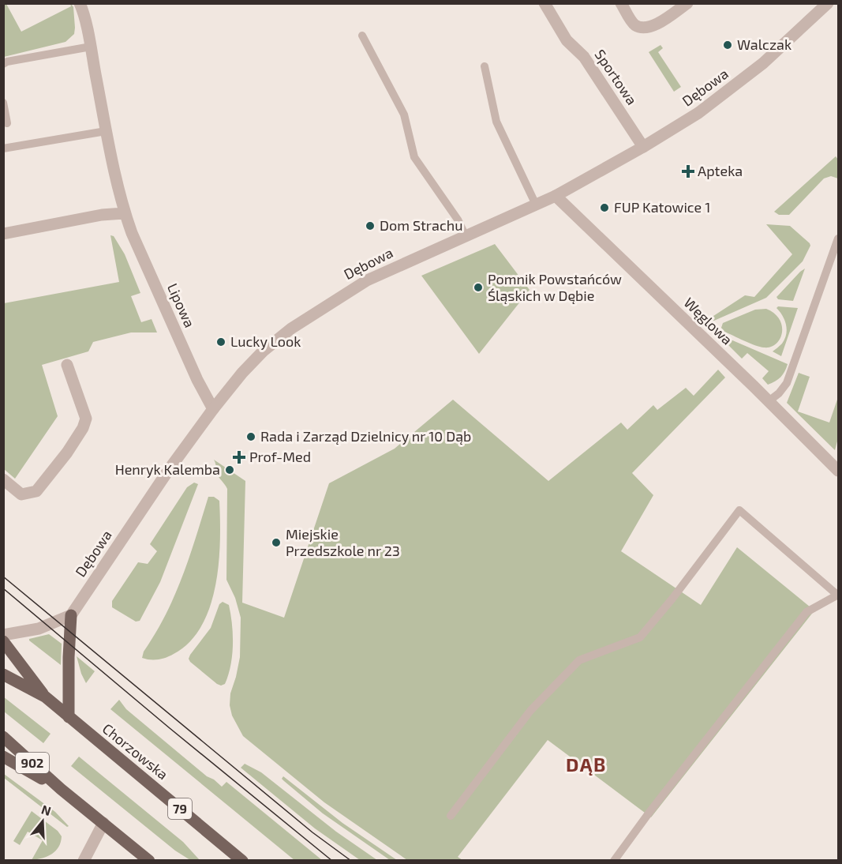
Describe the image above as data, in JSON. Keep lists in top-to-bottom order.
{
  "streets": {
    "main road": ["Chorzowska", "902", "79"],
    "street": [
      "Sportowa",
      "Dębowa",
      "Lipowa",
      "Węglowa"
    ]
  },
  "crossings": [
    ["Sportowa", "Dębowa"],
    ["Dębowa", "Lipowa"],
    ["Dębowa", "Węglowa"],
    ["Chorzowska", "79"]
  ],
  "districts": ["DĄB"],
  "places": {
    "other": [
      "Walczak",
      "FUP Katowice 1",
      "Dom Strachu",
      "Pomnik Powstańców Śląskich w Dębie",
      "Lucky Look",
      "Rada i Zarząd Dzielnicy nr 10 Dąb",
      "Henryk Kalemba",
      "Miejskie Przedszkole nr 23"
    ],
    "health": ["Apteka", "Prof-Med"]
  },
  "north": "top"
}
